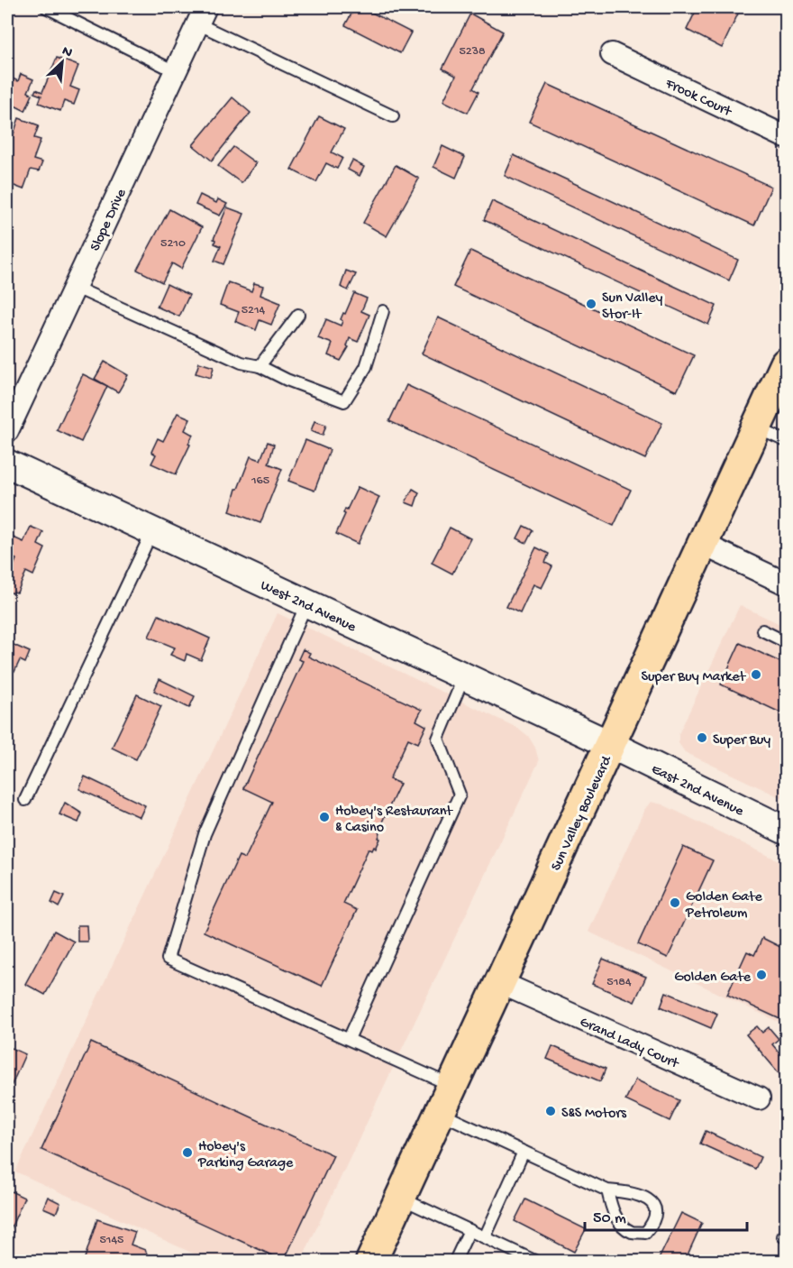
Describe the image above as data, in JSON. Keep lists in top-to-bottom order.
{
  "streets": {
    "main road": ["Sun Valley Boulevard"],
    "street": [
      "Frook Court",
      "Slope Drive",
      "West 2nd Avenue",
      "East 2nd Avenue",
      "Grand Lady Court"
    ]
  },
  "crossings": [
    ["West 2nd Avenue", "East 2nd Avenue"],
    ["West 2nd Avenue", "Sun Valley Boulevard"],
    ["East 2nd Avenue", "Sun Valley Boulevard"],
    ["Sun Valley Boulevard", "Grand Lady Court"]
  ],
  "places": [
    "Sun Valley Stor-It",
    "Super Buy Market",
    "Super Buy",
    "Hobey's Restaurant & Casino",
    "Golden Gate Petroleum",
    "Golden Gate",
    "S&S Motors",
    "Hobey's Parking Garage"
  ],
  "house_numbers": [
    "5238",
    "5210",
    "5214",
    "165",
    "5184",
    "5145"
  ],
  "scale_bar": "50 m",
  "north": "top right"
}
